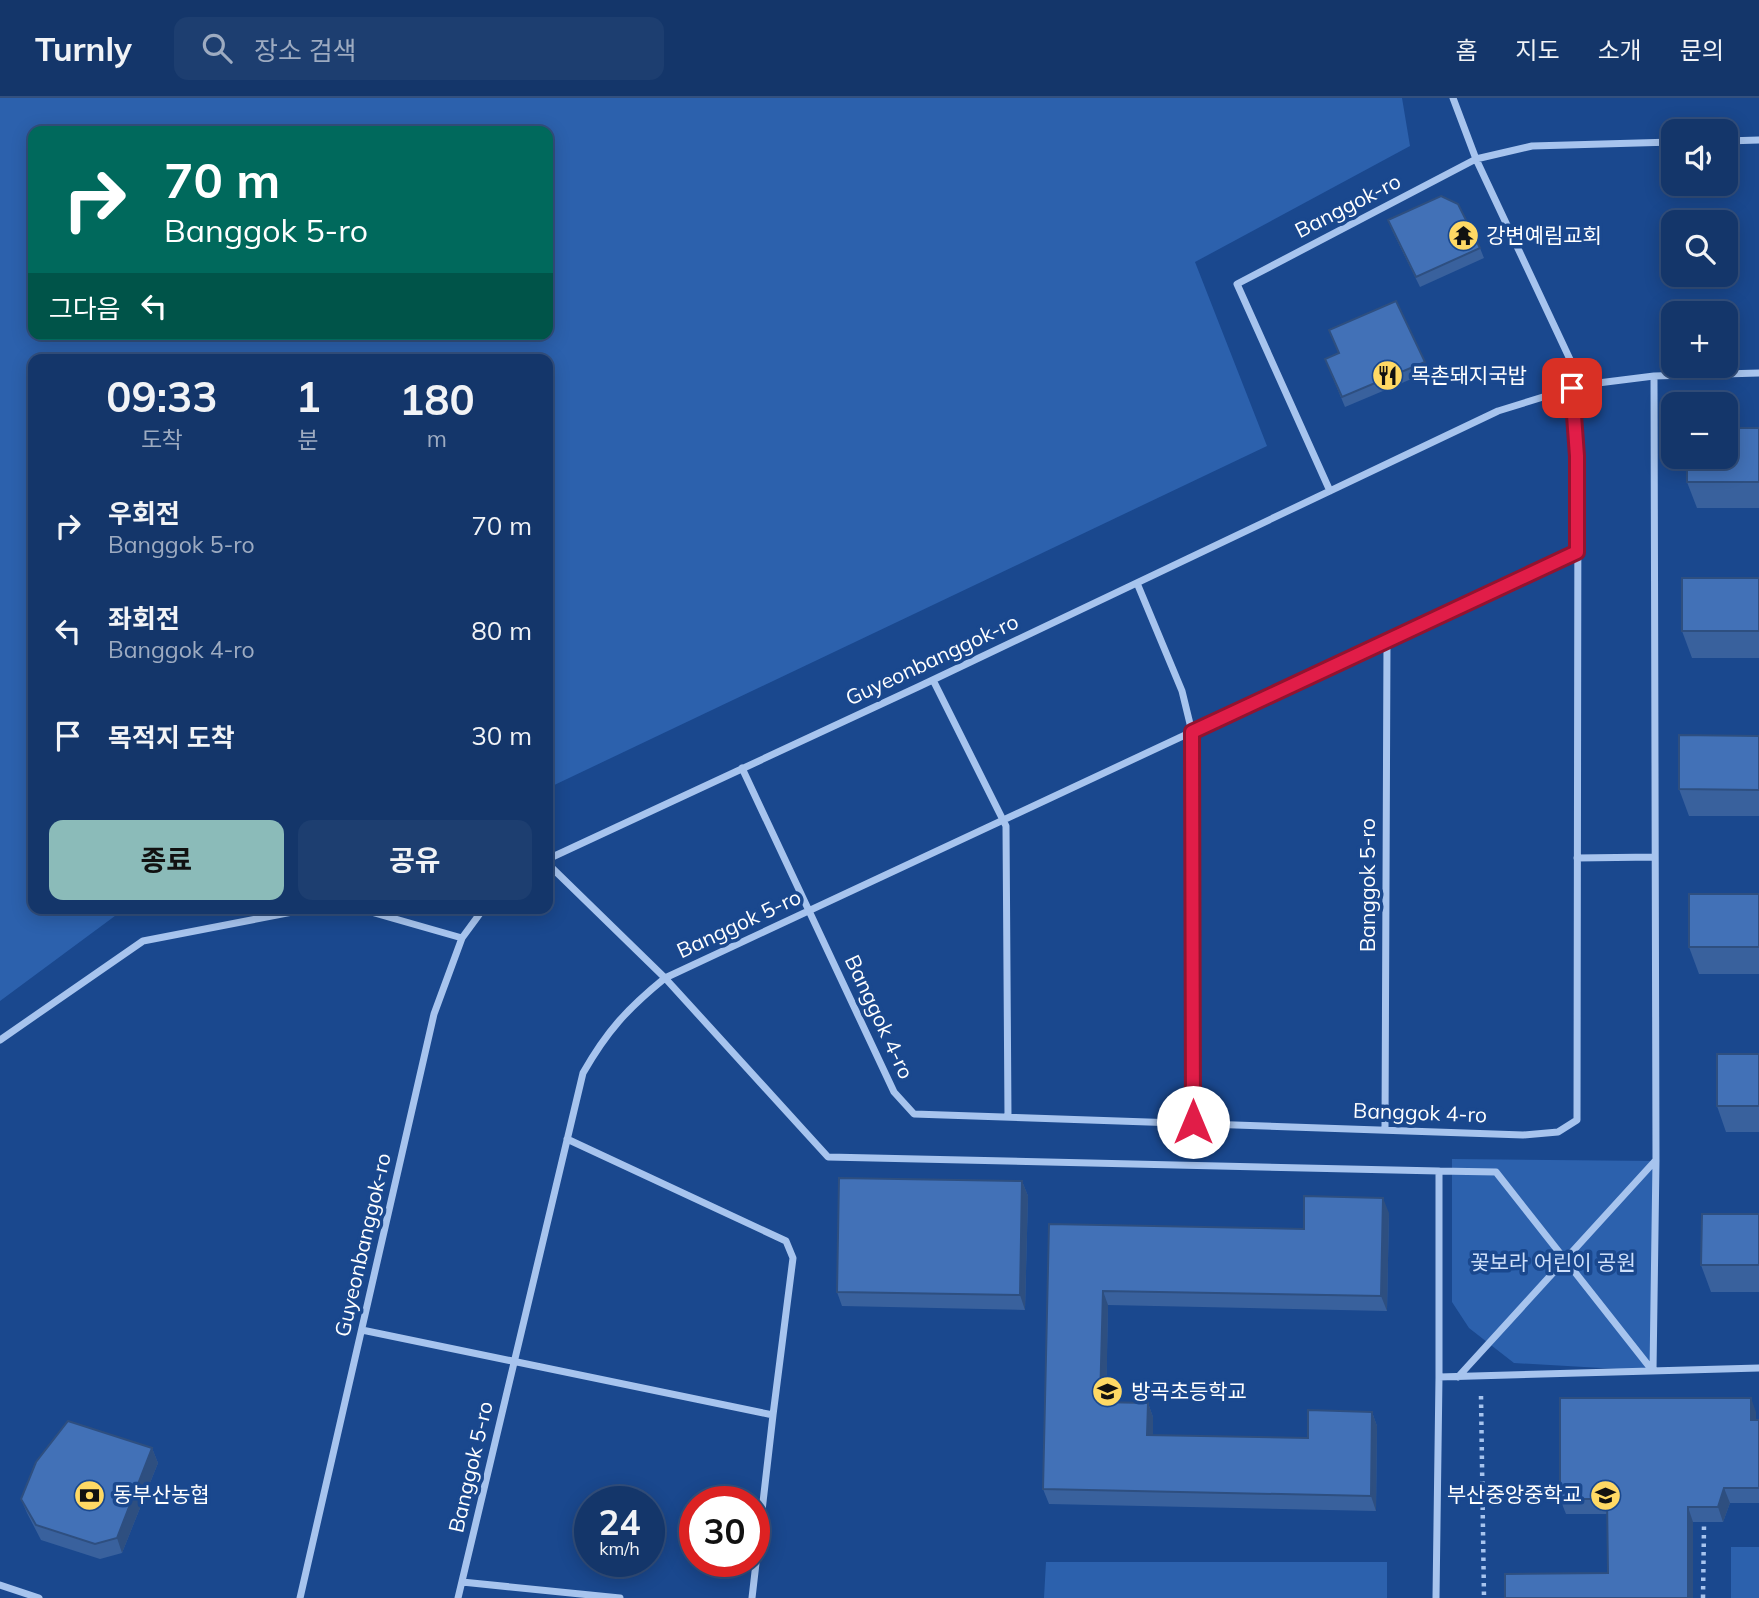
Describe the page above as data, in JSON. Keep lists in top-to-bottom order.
{
  "streets": {
    "street": [
      "Banggok-ro",
      "Guyeonbanggok-ro",
      "Banggok 5-ro",
      "Banggok 4-ro"
    ]
  },
  "crossings": [
    ["Banggok-ro", "Guyeonbanggok-ro"],
    ["Guyeonbanggok-ro", "Banggok 4-ro"],
    ["Banggok 5-ro", "Banggok 4-ro"]
  ],
  "parks": ["꽃보라 어린이 공원"],
  "places": {
    "temple": ["강변예림교회"],
    "restaurant": ["목촌돼지국밥"],
    "school or university": ["방곡초등학교", "부산중앙중학교"],
    "bank": ["동부산농협"]
  },
  "page": {
    "header": "Turnly",
    "search": "장소 검색",
    "nav": [
      "홈",
      "지도",
      "소개",
      "문의"
    ],
    "map_buttons": ["+", "−"],
    "turn": ["70 m", "Banggok 5-ro"],
    "then": "그다음",
    "eta": [
      "09:33",
      "도착",
      "1",
      "분",
      "180",
      "m"
    ],
    "list": [
      {
        "name": "우회전",
        "note": "Banggok 5-ro",
        "value": "70 m"
      },
      {
        "name": "좌회전",
        "note": "Banggok 4-ro",
        "value": "80 m"
      },
      {
        "name": "목적지 도착",
        "value": "30 m"
      }
    ],
    "buttons": ["종료", "공유"],
    "speed": "24 km/h",
    "limit": "30"
  }
}
